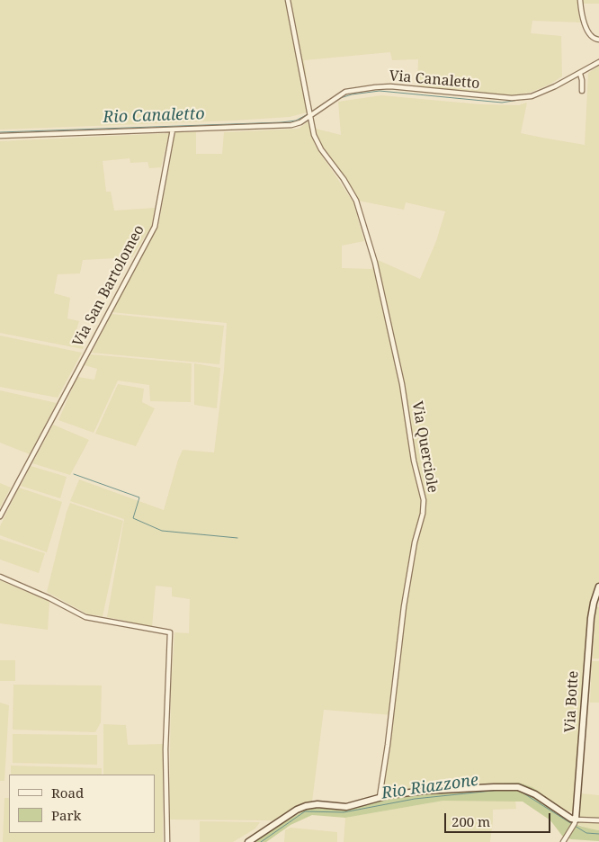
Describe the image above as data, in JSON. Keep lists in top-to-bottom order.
{
  "streets": {
    "street": [
      "Via Canaletto",
      "Via San Bartolomeo",
      "Via Querciole",
      "Via Botte"
    ]
  },
  "crossings": [
    ["Via Canaletto", "Via San Bartolomeo"],
    ["Via Canaletto", "Via Querciole"]
  ],
  "water": ["Rio Canaletto", "Rio Riazzone"],
  "legend": ["Road", "Park"],
  "scale_bar": "200 m"
}
